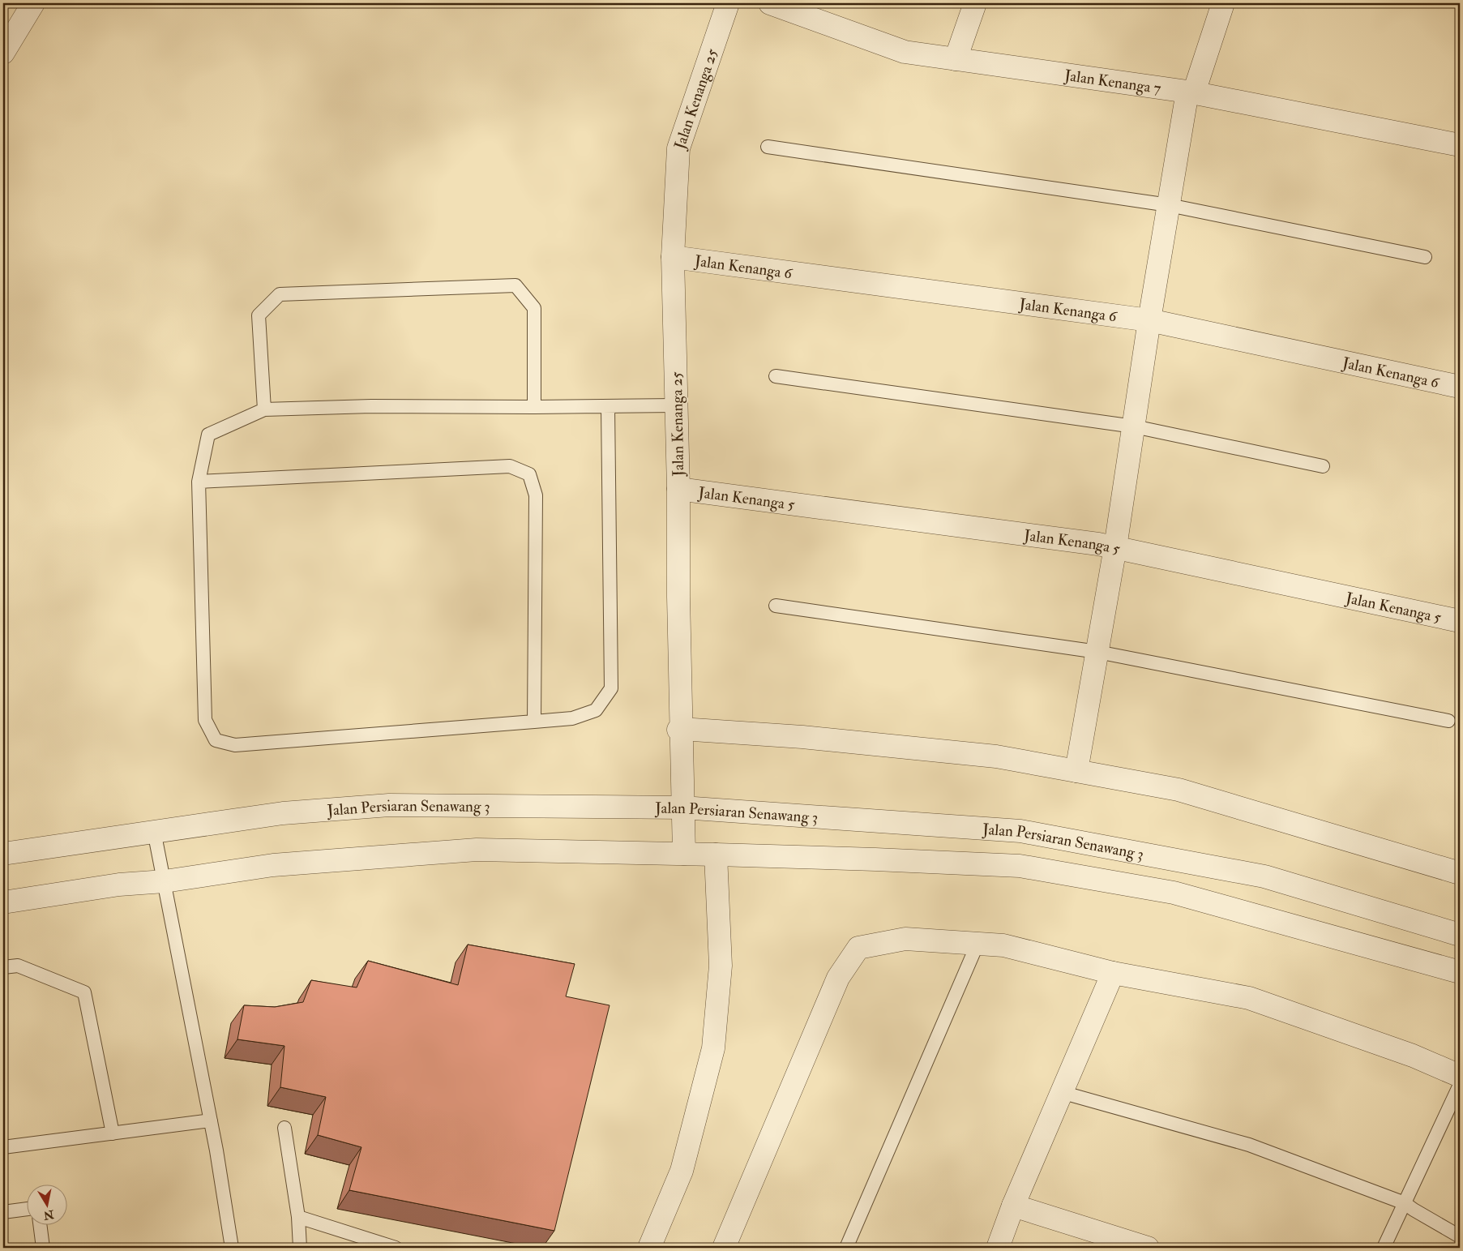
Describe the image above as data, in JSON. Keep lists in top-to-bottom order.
{
  "streets": {
    "street": [
      "Jalan Kenanga 7",
      "Jalan Kenanga 25",
      "Jalan Kenanga 6",
      "Jalan Kenanga 5",
      "Jalan Persiaran Senawang 3"
    ]
  },
  "crossings": [
    ["Jalan Kenanga 25", "Jalan Kenanga 6"],
    ["Jalan Kenanga 25", "Jalan Kenanga 5"],
    ["Jalan Kenanga 25", "Jalan Persiaran Senawang 3"]
  ],
  "north": "bottom"
}
